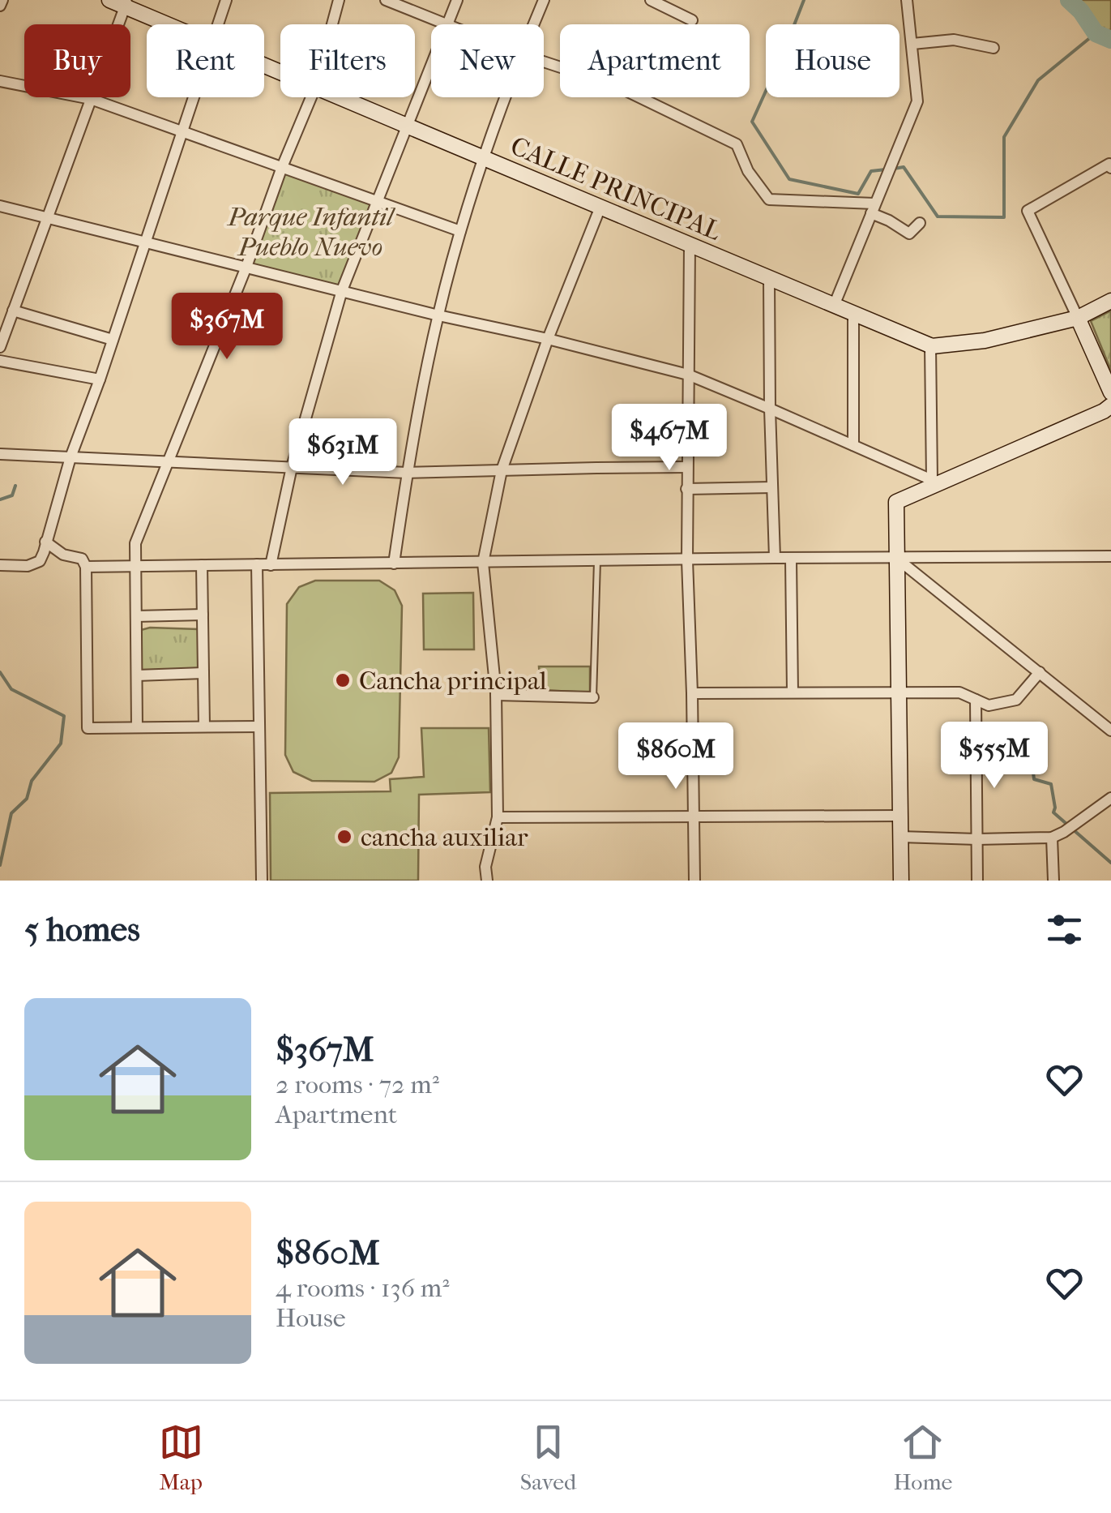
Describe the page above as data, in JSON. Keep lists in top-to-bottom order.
{
  "streets": {
    "main road": ["CALLE PRINCIPAL"]
  },
  "parks": ["Parque Infantil Pueblo Nuevo"],
  "places": ["Cancha principal", "cancha auxiliar"],
  "page": {
    "chip": [
      "Buy",
      "Rent",
      "Filters",
      "New",
      "Apartment",
      "House"
    ],
    "price": [
      "$367M",
      "$467M",
      "$631M",
      "$555M",
      "$860M"
    ],
    "heading": "5 homes",
    "list": [
      {
        "name": "$367M",
        "note": "2 rooms · 72 m² · Apartment"
      },
      {
        "name": "$860M",
        "note": "4 rooms · 136 m² · House"
      }
    ],
    "tabs": ["Map", "Saved", "Home"]
  }
}
